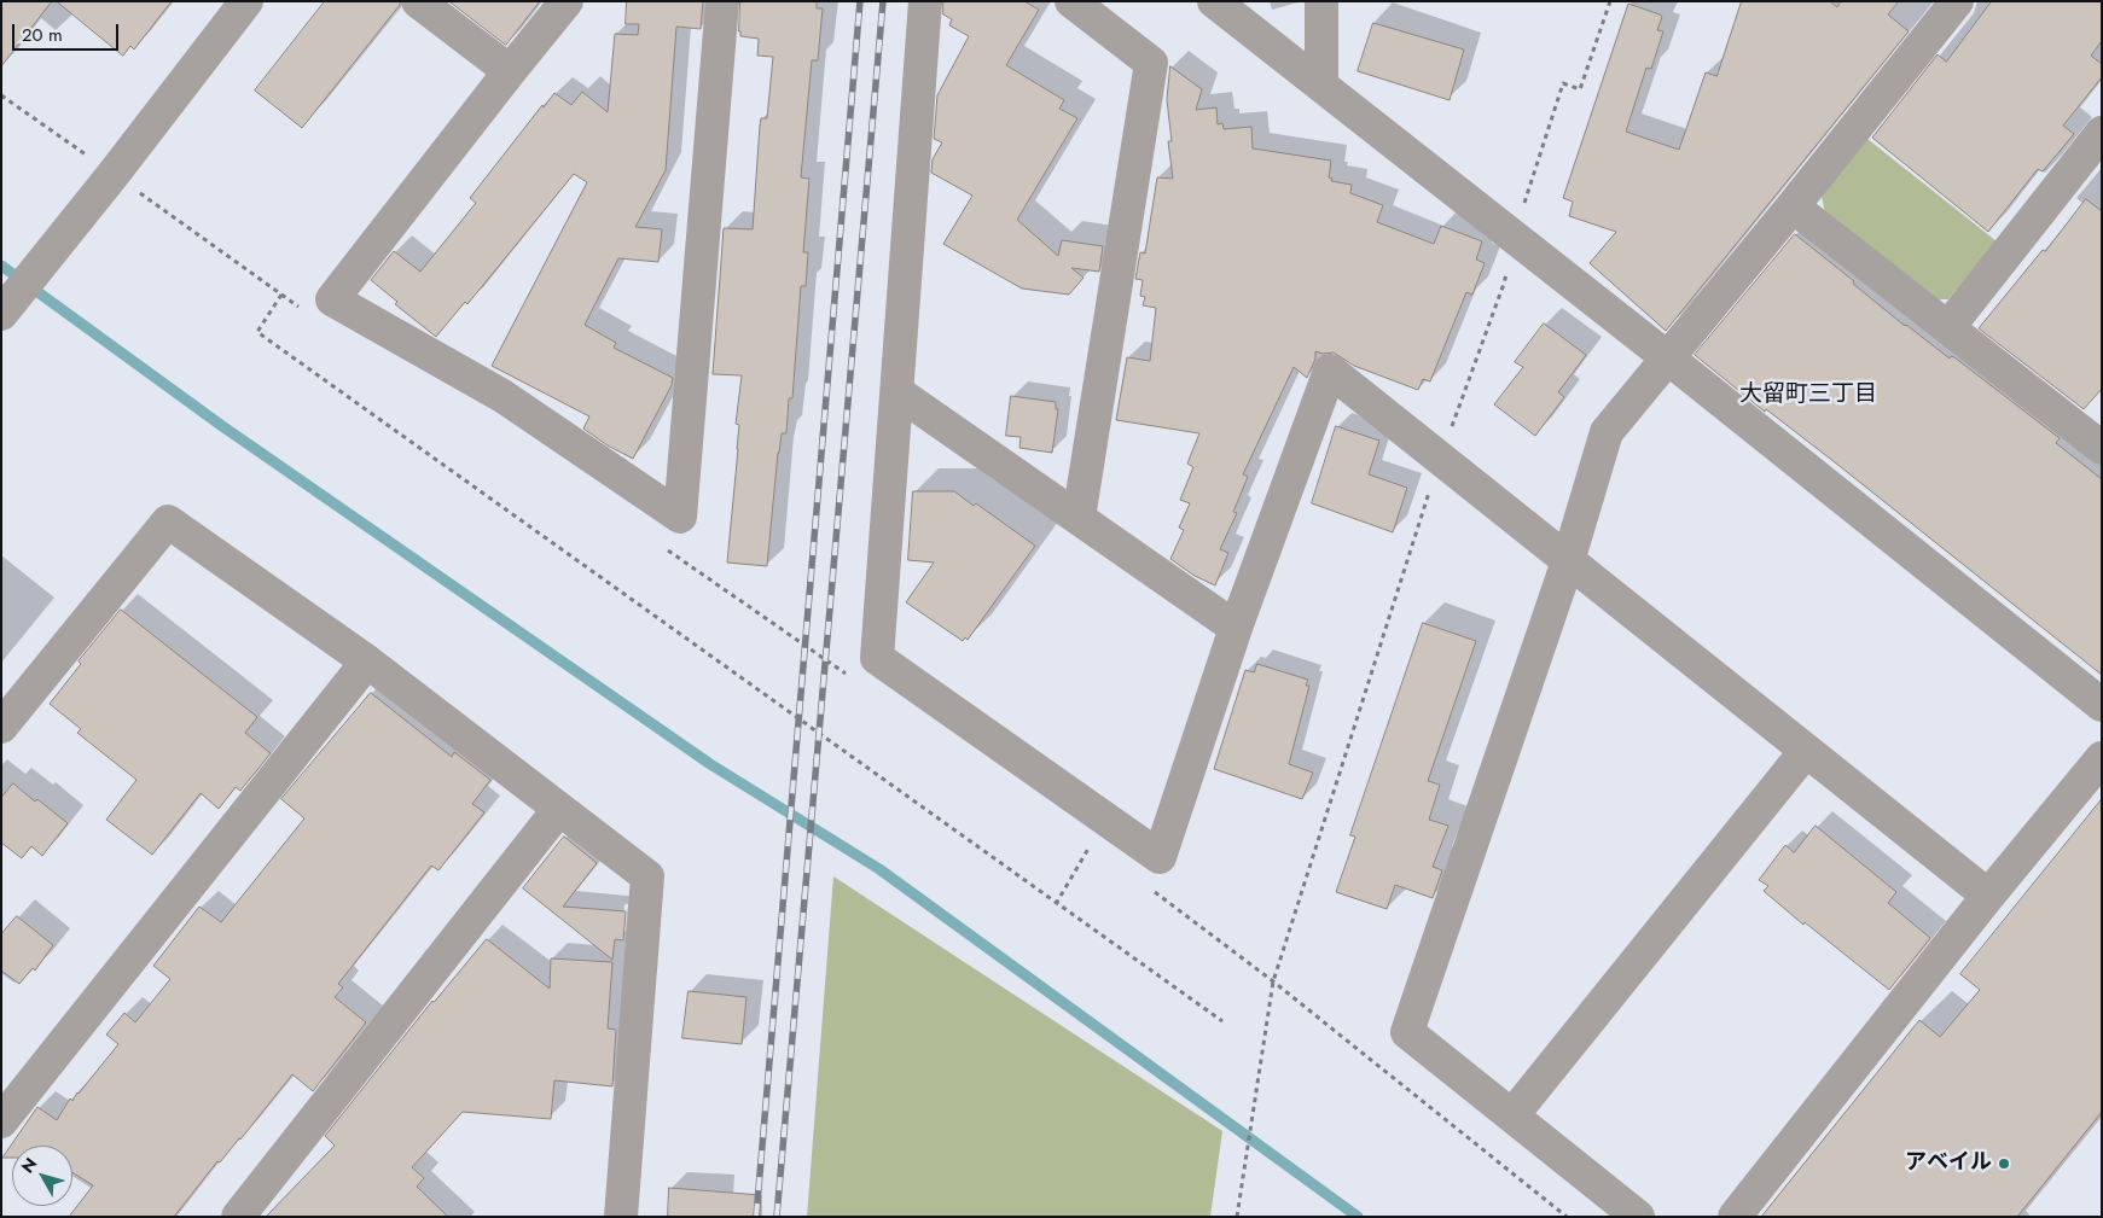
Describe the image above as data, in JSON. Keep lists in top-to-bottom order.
{
  "districts": ["大留町三丁目"],
  "places": ["アベイル"],
  "scale_bar": "20 m",
  "north": "top left"
}
